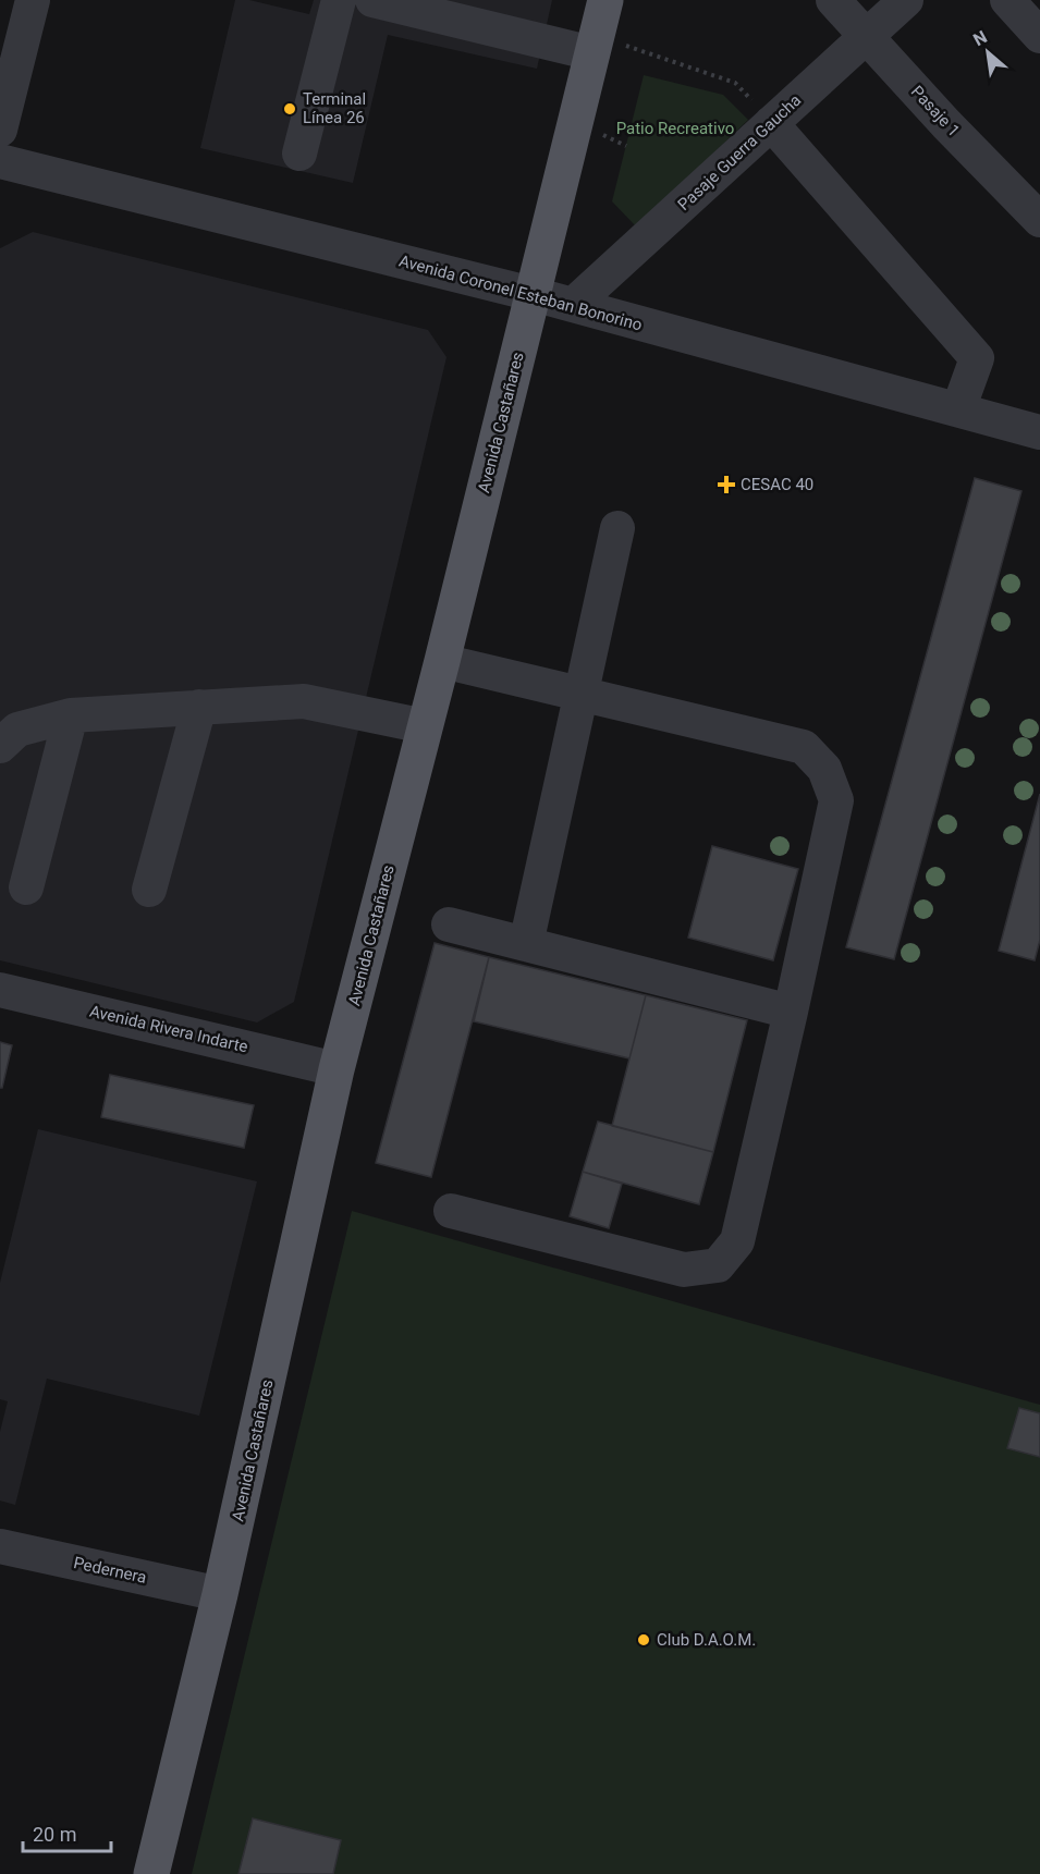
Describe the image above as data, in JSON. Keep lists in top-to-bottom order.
{
  "streets": {
    "main road": ["Avenida Castañares"],
    "street": [
      "Pasaje 1",
      "Pasaje Guerra Gaucha",
      "Avenida Coronel Esteban Bonorino",
      "Avenida Rivera Indarte",
      "Pedernera"
    ]
  },
  "crossings": [
    ["Pasaje 1", "Pasaje Guerra Gaucha"],
    ["Pasaje Guerra Gaucha", "Avenida Coronel Esteban Bonorino"],
    ["Avenida Coronel Esteban Bonorino", "Avenida Castañares"],
    ["Avenida Castañares", "Avenida Rivera Indarte"],
    ["Avenida Castañares", "Pedernera"]
  ],
  "parks": ["Patio Recreativo"],
  "places": {
    "other": ["Terminal Línea 26", "Club D.A.O.M."],
    "health": ["CESAC 40"]
  },
  "scale_bar": "20 m",
  "north": "top left"
}
